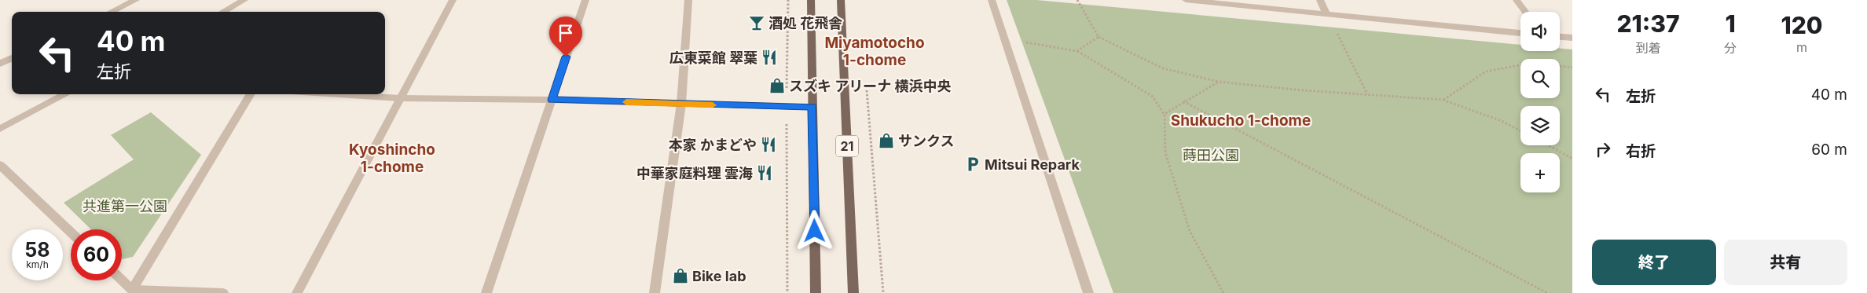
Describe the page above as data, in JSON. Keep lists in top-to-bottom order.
{
  "streets": {
    "main road": ["21"]
  },
  "districts": ["Miyamotocho 1-chome", "Shukucho 1-chome", "Kyoshincho 1-chome"],
  "parks": ["蒔田公園", "共進第一公園"],
  "places": {
    "bar": ["酒処 花飛舎"],
    "restaurant": ["広東菜館 翠葉", "本家 かまどや", "中華家庭料理 雲海"],
    "shop": ["スズキ アリーナ 横浜中央", "サンクス", "Bike lab"],
    "parking": ["Mitsui Repark"]
  },
  "page": {
    "eta": [
      "21:37",
      "到着",
      "1",
      "分",
      "120",
      "m"
    ],
    "map_buttons": "+",
    "turn": ["40 m", "左折"],
    "list": [
      {
        "name": "左折",
        "value": "40 m"
      },
      {
        "name": "右折",
        "value": "60 m"
      }
    ],
    "speed": "58 km/h",
    "limit": "60",
    "buttons": ["終了", "共有"]
  }
}
